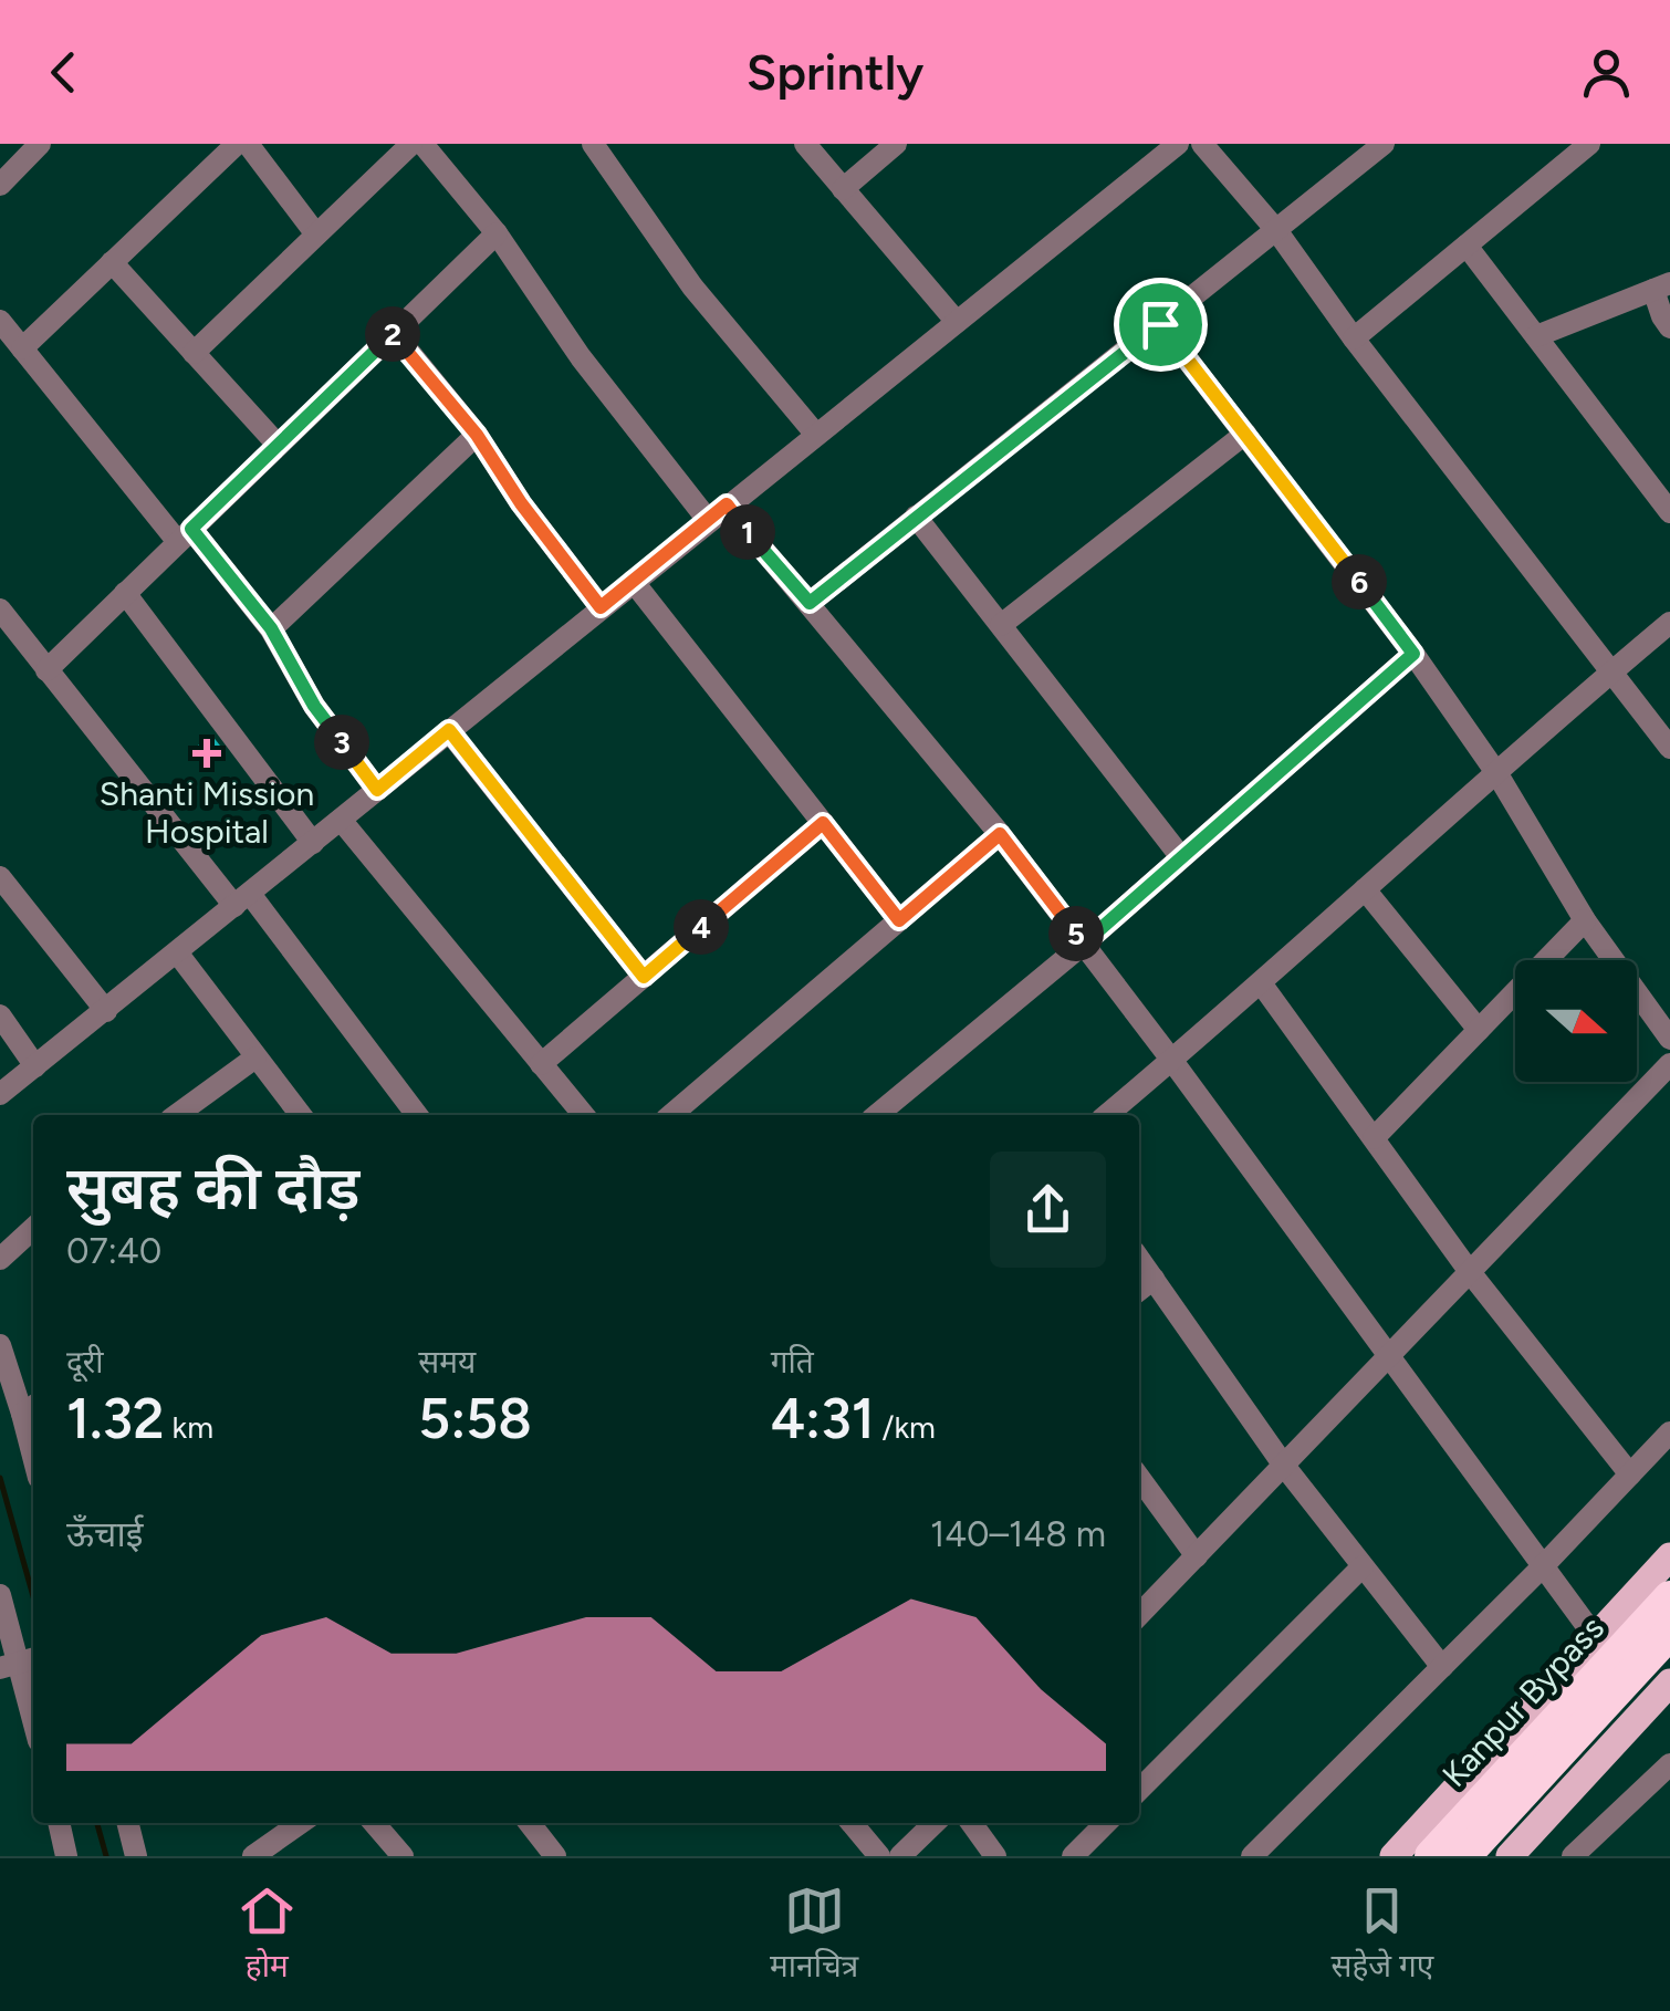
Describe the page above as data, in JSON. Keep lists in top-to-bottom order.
{
  "streets": {
    "highway": ["Kanpur Bypass"]
  },
  "places": {
    "health": ["Shanti Mission Hospital"]
  },
  "north": "right",
  "page": {
    "header": "Sprintly",
    "pins": [
      "2",
      "1",
      "6",
      "3",
      "4",
      "5"
    ],
    "heading": ["सुबह की दौड़", "07:40"],
    "stats": [
      ["दूरी", "1.32 km"],
      ["समय", "5:58"],
      ["गति", "4:31 /km"]
    ],
    "chart": ["ऊँचाई", "140–148 m"],
    "tabs": ["होम", "मानचित्र", "सहेजे गए"]
  }
}
